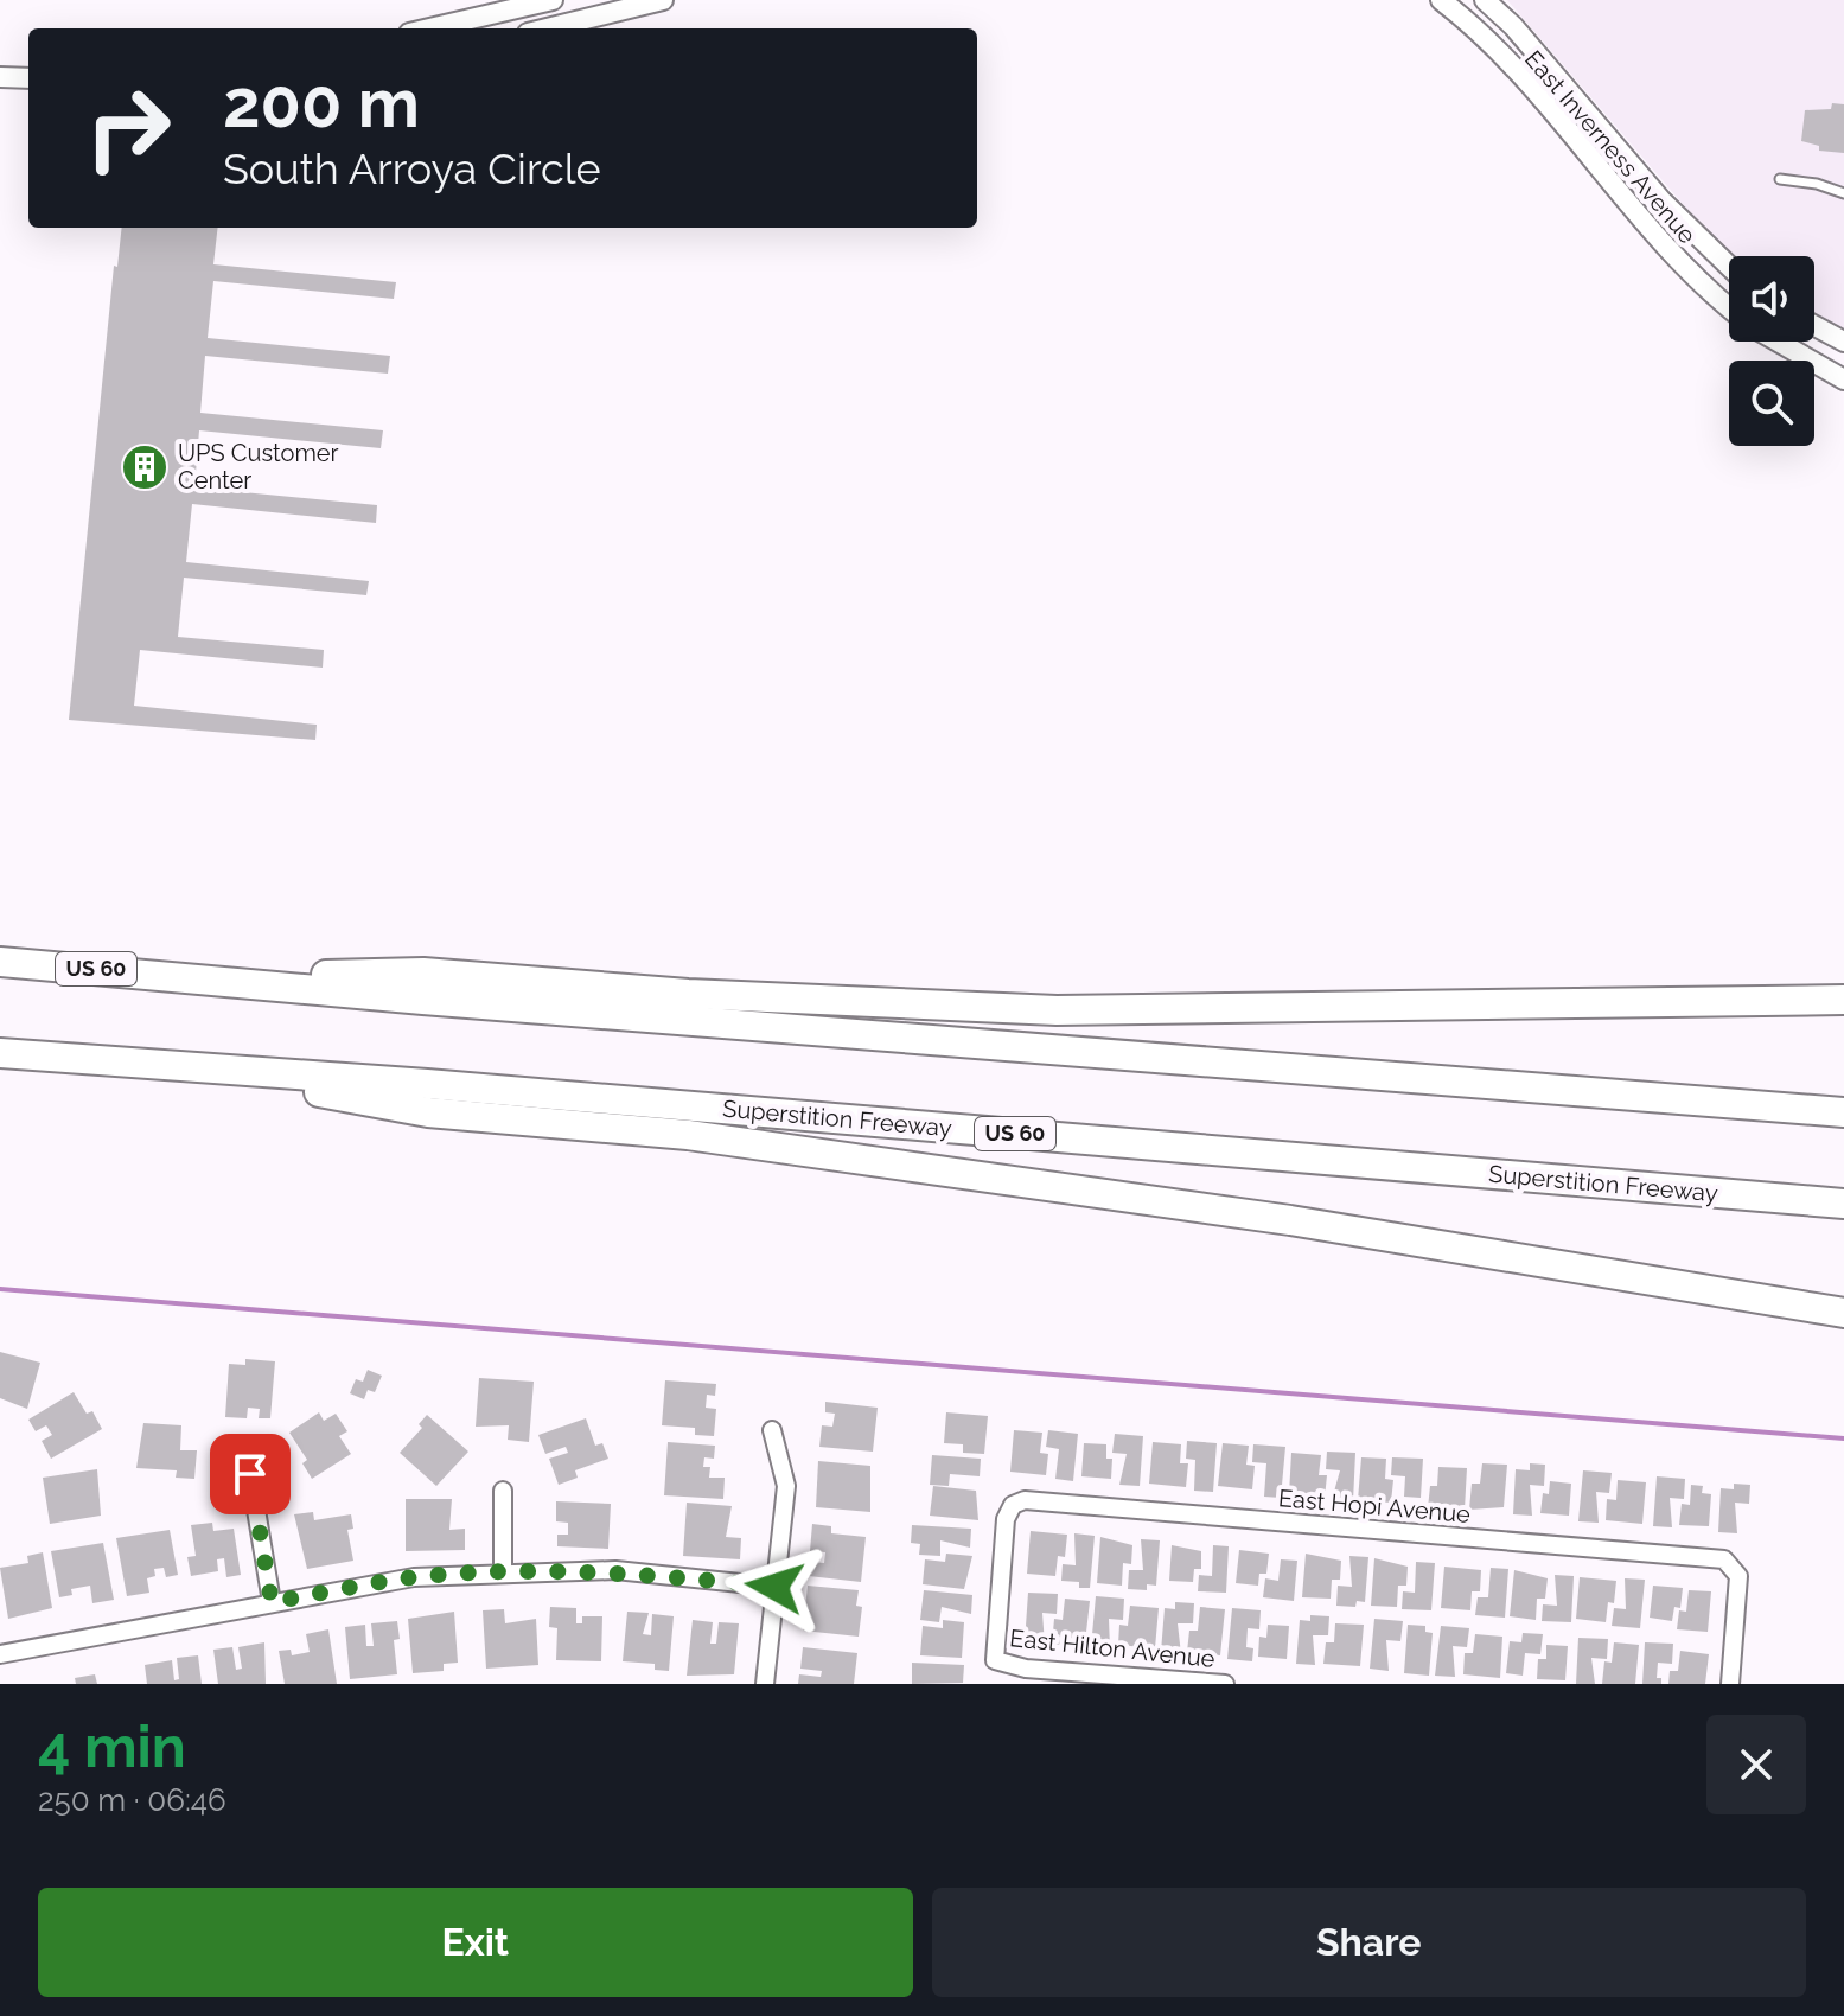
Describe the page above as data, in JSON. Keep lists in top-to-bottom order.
{
  "streets": {
    "highway": ["US 60", "Superstition Freeway"],
    "street": ["East Inverness Avenue", "East Hopi Avenue", "East Hilton Avenue"]
  },
  "crossings": [
    ["East Hopi Avenue", "East Hilton Avenue"]
  ],
  "places": {
    "building": ["UPS Customer Center"]
  },
  "page": {
    "turn": ["200 m", "South Arroya Circle"],
    "heading": ["4 min", "250 m · 06:46"],
    "buttons": ["Exit", "Share"]
  }
}
